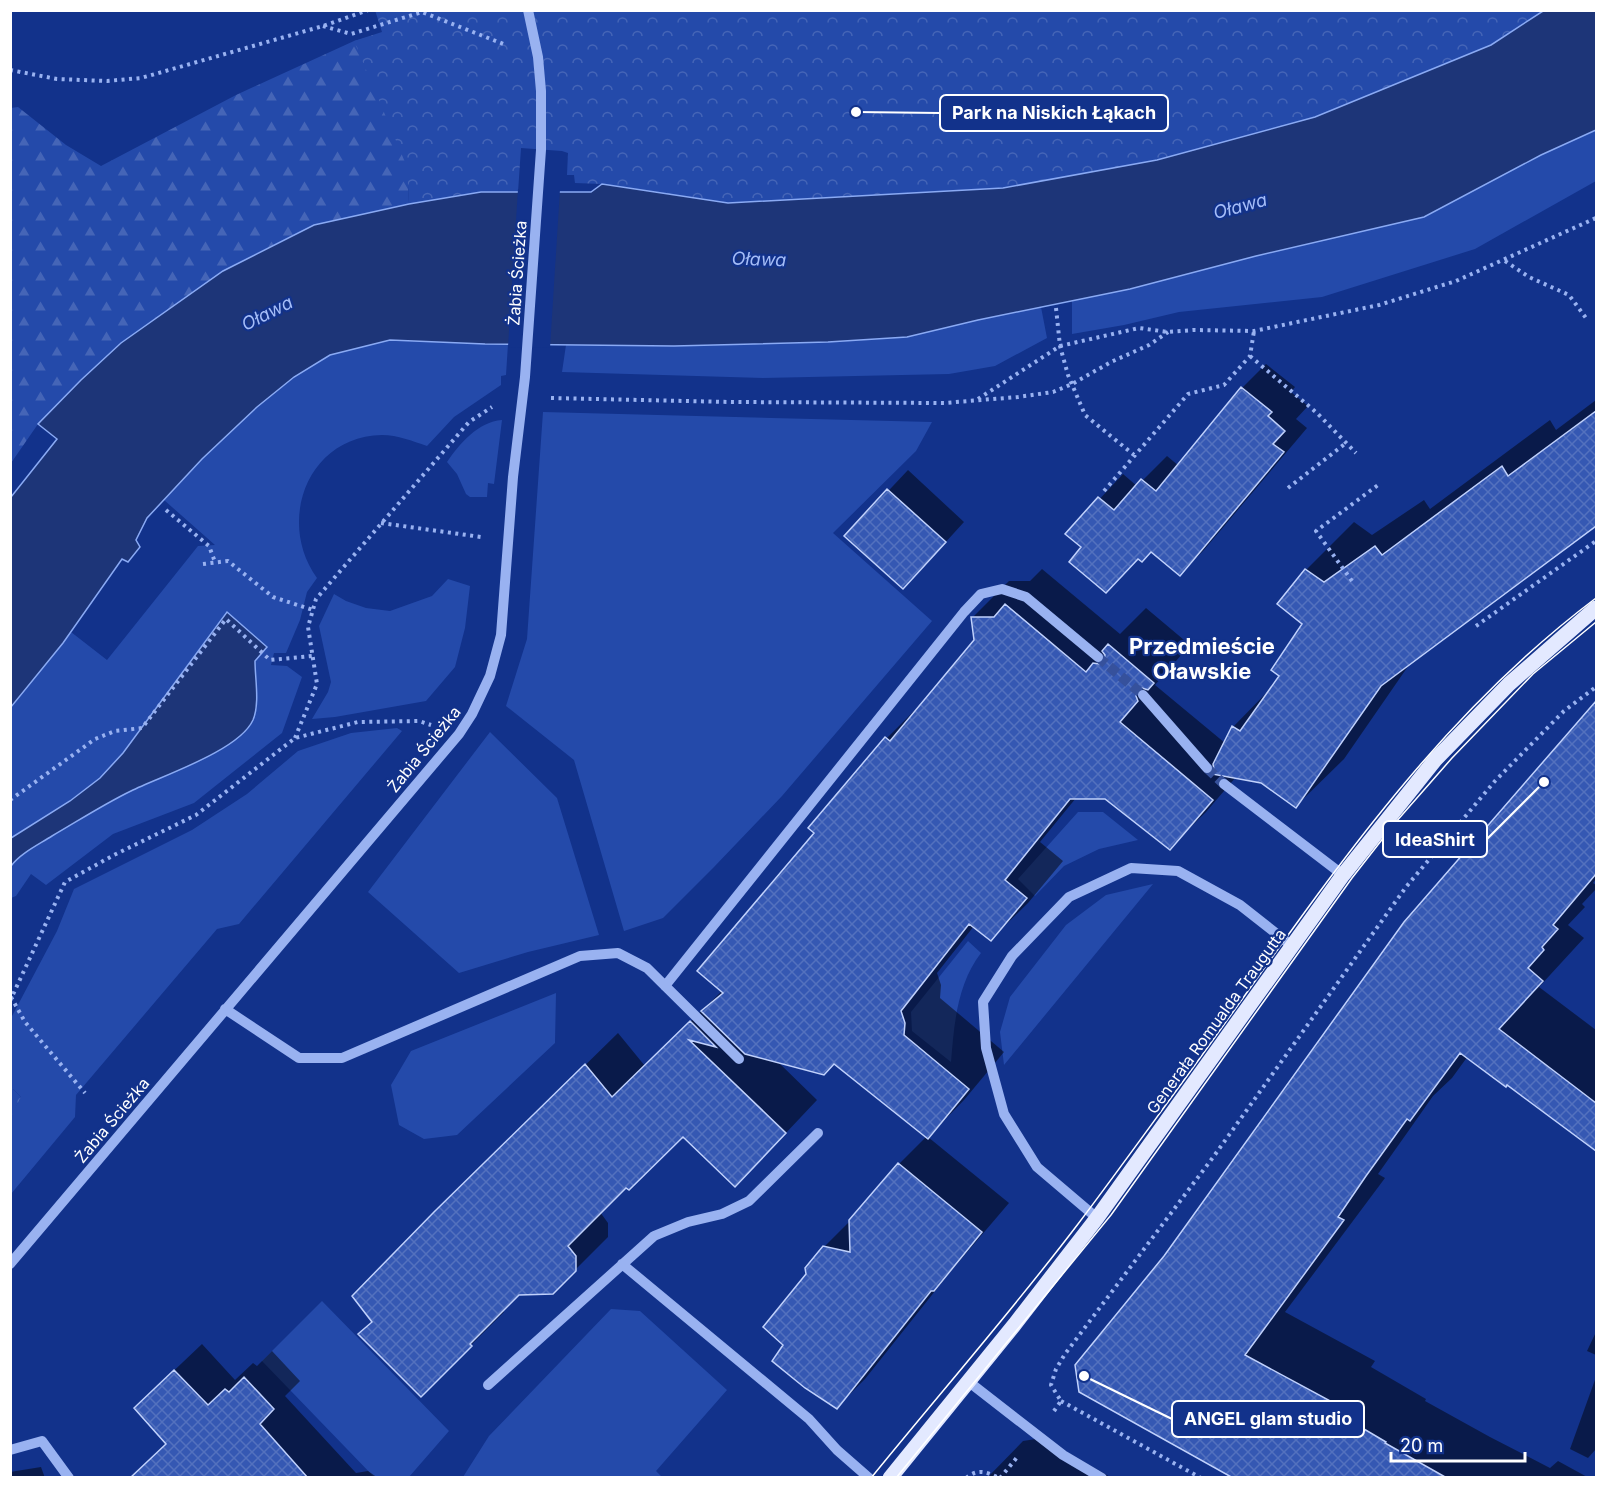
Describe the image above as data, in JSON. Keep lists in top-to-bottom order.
{
  "streets": {
    "main road": ["Generała Romualda Traugutta"],
    "street": ["Żabia Ścieżka"]
  },
  "districts": ["Przedmieście Oławskie"],
  "water": ["Oława"],
  "places": ["Park na Niskich Łąkach", "IdeaShirt", "ANGEL glam studio"],
  "scale_bar": "20 m"
}
